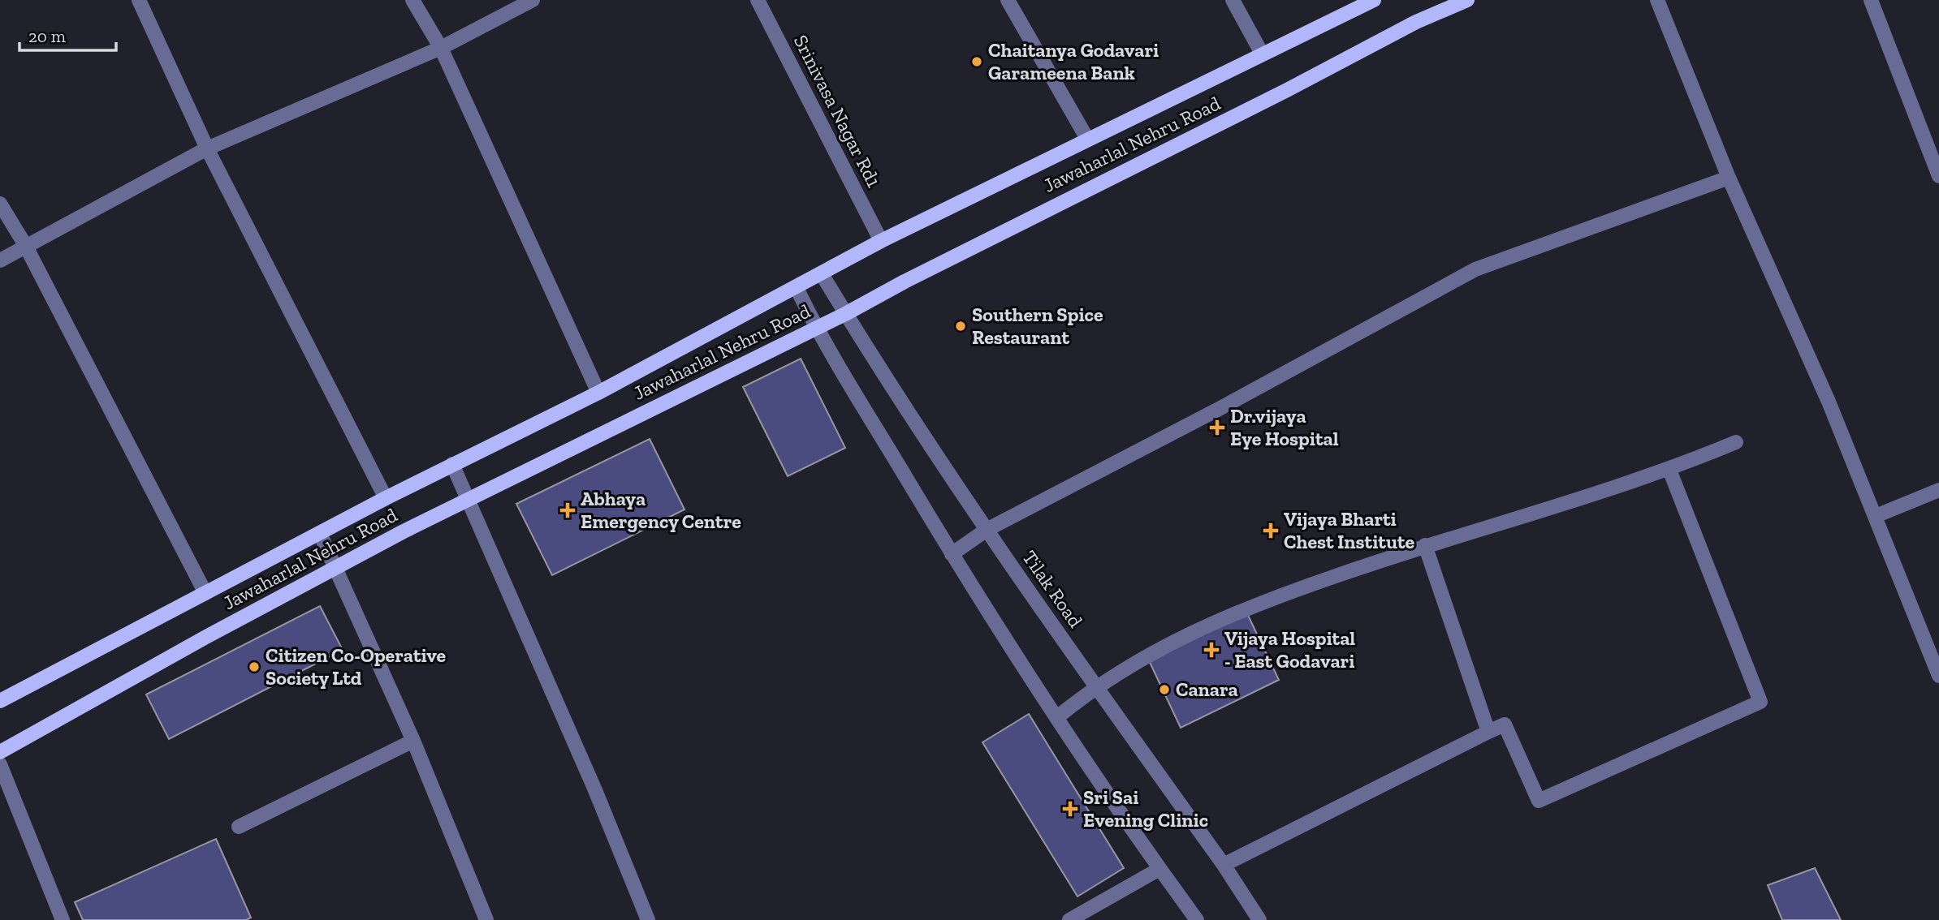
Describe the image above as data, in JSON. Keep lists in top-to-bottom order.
{
  "streets": {
    "main road": ["Jawaharlal Nehru Road"],
    "street": ["Srinivasa Nagar Rd1", "Tilak Road"]
  },
  "crossings": [
    ["Srinivasa Nagar Rd1", "Jawaharlal Nehru Road"],
    ["Jawaharlal Nehru Road", "Tilak Road"]
  ],
  "places": {
    "other": [
      "Chaitanya Godavari Garameena Bank",
      "Southern Spice Restaurant",
      "Citizen Co-Operative Society Ltd",
      "Canara"
    ],
    "health": [
      "Dr.vijaya Eye Hospital",
      "Abhaya Emergency Centre",
      "Vijaya Bharti Chest Institute",
      "Vijaya Hospital - East Godavari",
      "Sri Sai Evening Clinic"
    ]
  },
  "scale_bar": "20 m"
}
